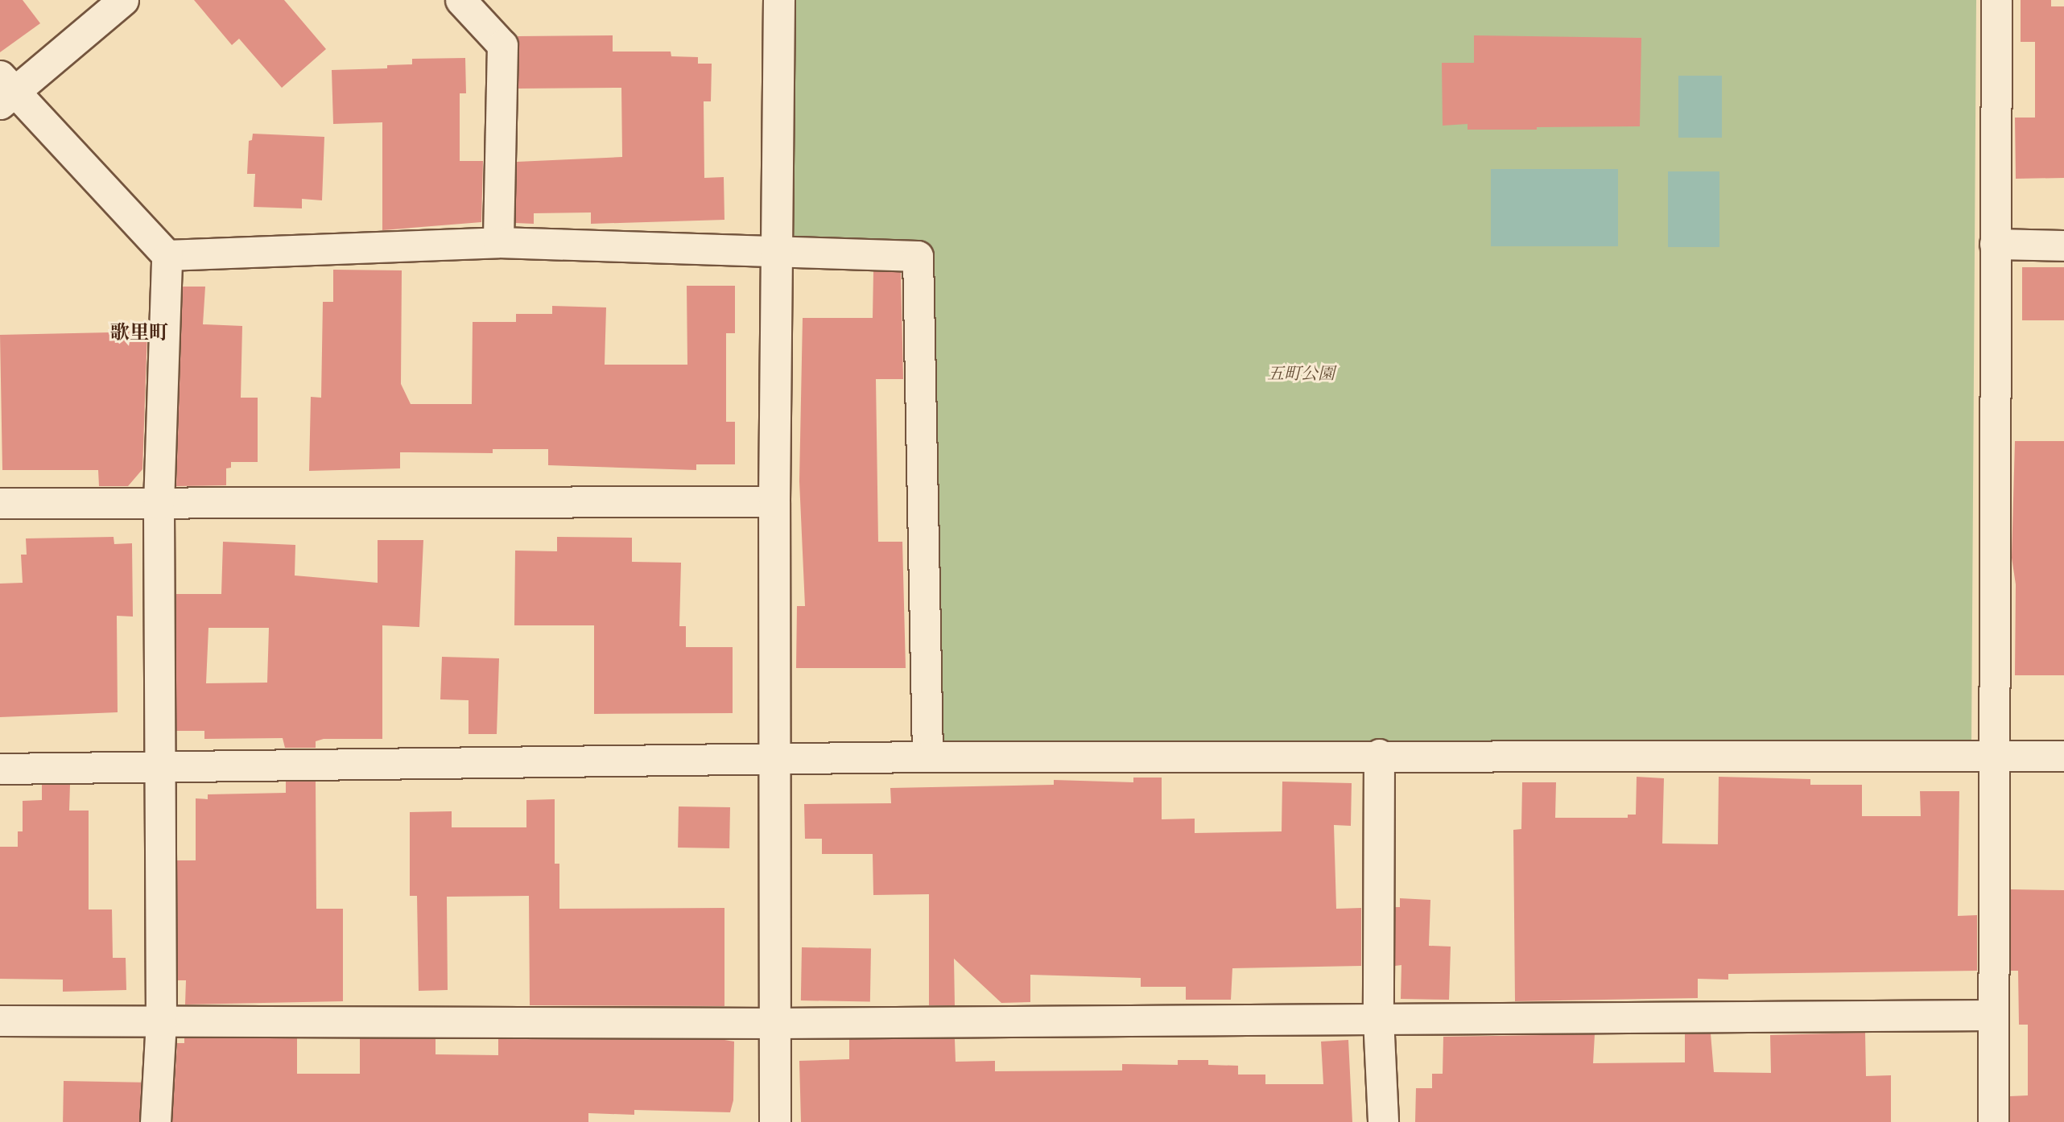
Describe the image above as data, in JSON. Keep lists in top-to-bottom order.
{
  "districts": ["歌里町"],
  "parks": ["五町公園"]
}
